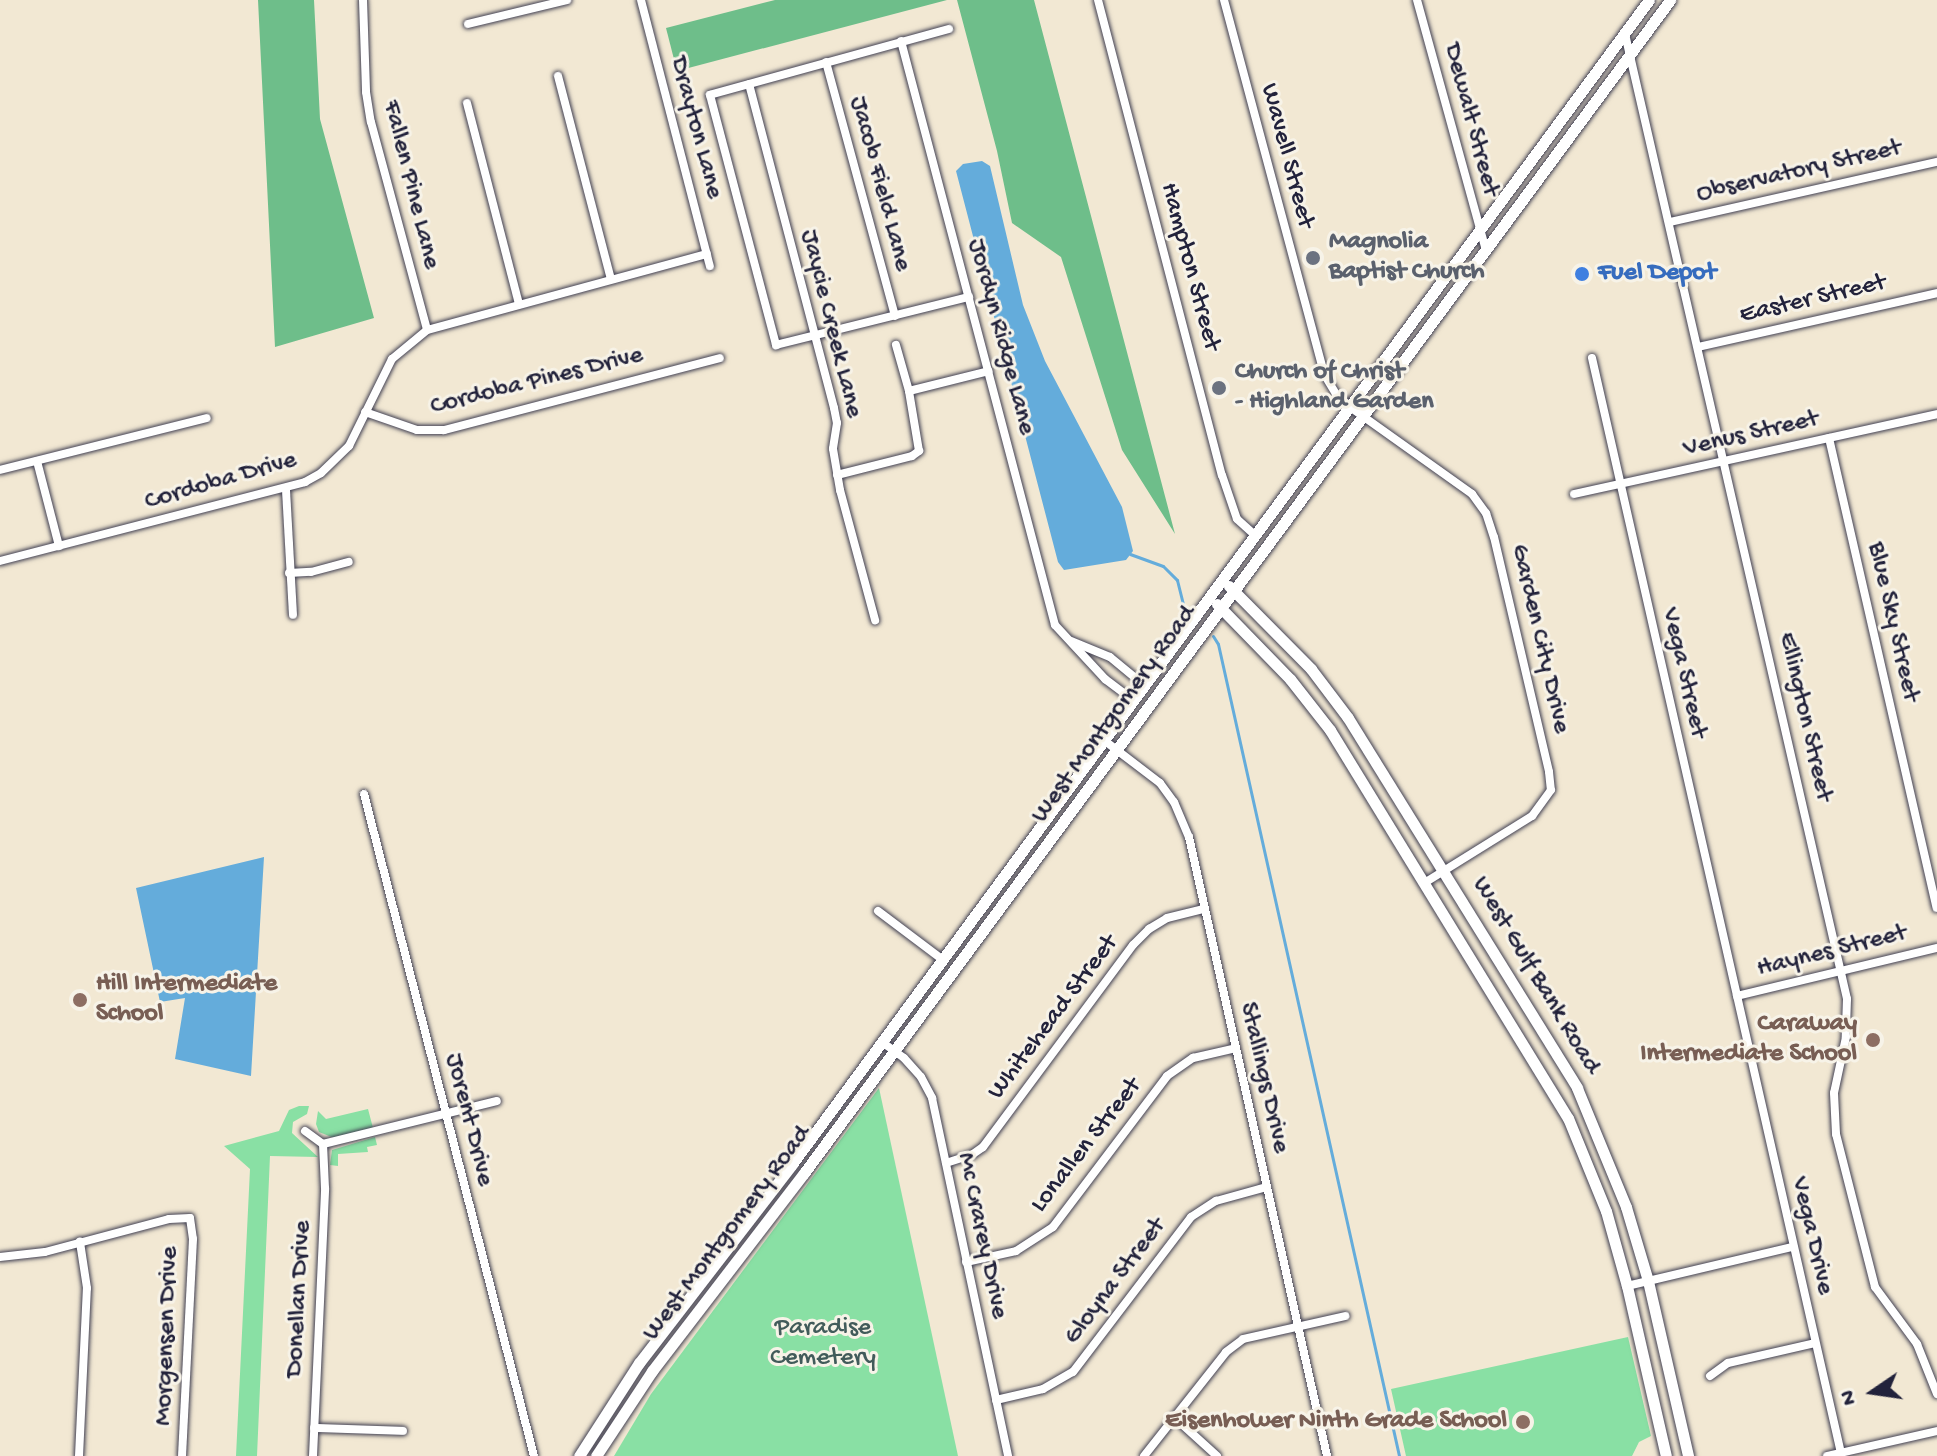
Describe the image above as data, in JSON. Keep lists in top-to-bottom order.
{
  "streets": {
    "main road": ["West Montgomery Road", "West Gulf Bank Road"],
    "street": [
      "Dewalt Street",
      "Drayton Lane",
      "Wavell Street",
      "Observatory Street",
      "Jacob Field Lane",
      "Fallen Pine Lane",
      "Hampton Street",
      "Easter Street",
      "Jaycie Creek Lane",
      "Jordyn Ridge Lane",
      "Cordoba Pines Drive",
      "Venus Street",
      "Cordoba Drive",
      "Blue Sky Street",
      "Garden City Drive",
      "Vega Street",
      "Ellington Street",
      "Haynes Street",
      "Whitehead Street",
      "Stallings Drive",
      "Jorent Drive",
      "Lonallen Street",
      "Mc Crarey Drive",
      "Vega Drive",
      "Gloyna Street",
      "Donellan Drive",
      "Morgensen Drive"
    ]
  },
  "crossings": [
    ["Dewalt Street", "West Montgomery Road"],
    ["Drayton Lane", "Cordoba Drive"],
    ["Wavell Street", "Garden City Drive"],
    ["Wavell Street", "West Montgomery Road"],
    ["Observatory Street", "Ellington Street"],
    ["Fallen Pine Lane", "Cordoba Drive"],
    ["Hampton Street", "West Montgomery Road"],
    ["Easter Street", "Ellington Street"],
    ["Jordyn Ridge Lane", "West Montgomery Road"],
    ["Cordoba Pines Drive", "Cordoba Drive"],
    ["Venus Street", "Blue Sky Street"],
    ["Venus Street", "Vega Street"],
    ["Venus Street", "Ellington Street"],
    ["Garden City Drive", "West Montgomery Road"],
    ["Garden City Drive", "West Gulf Bank Road"],
    ["Vega Street", "Haynes Street"],
    ["Vega Street", "Vega Drive"],
    ["West Montgomery Road", "Ellington Street"],
    ["West Montgomery Road", "West Gulf Bank Road"],
    ["West Montgomery Road", "Stallings Drive"],
    ["West Montgomery Road", "Mc Crarey Drive"],
    ["Ellington Street", "Haynes Street"],
    ["Whitehead Street", "Stallings Drive"],
    ["Whitehead Street", "Mc Crarey Drive"],
    ["Stallings Drive", "Lonallen Street"],
    ["Stallings Drive", "Gloyna Street"],
    ["Lonallen Street", "Mc Crarey Drive"],
    ["Mc Crarey Drive", "Gloyna Street"]
  ],
  "parks": ["Paradise Cemetery"],
  "places": [
    "Magnolia Baptist Church",
    "Fuel Depot",
    "Church of Christ - Highland Garden",
    "Hill Intermediate School",
    "Caraway Intermediate School",
    "Eisenhower Ninth Grade School"
  ],
  "north": "left"
}
